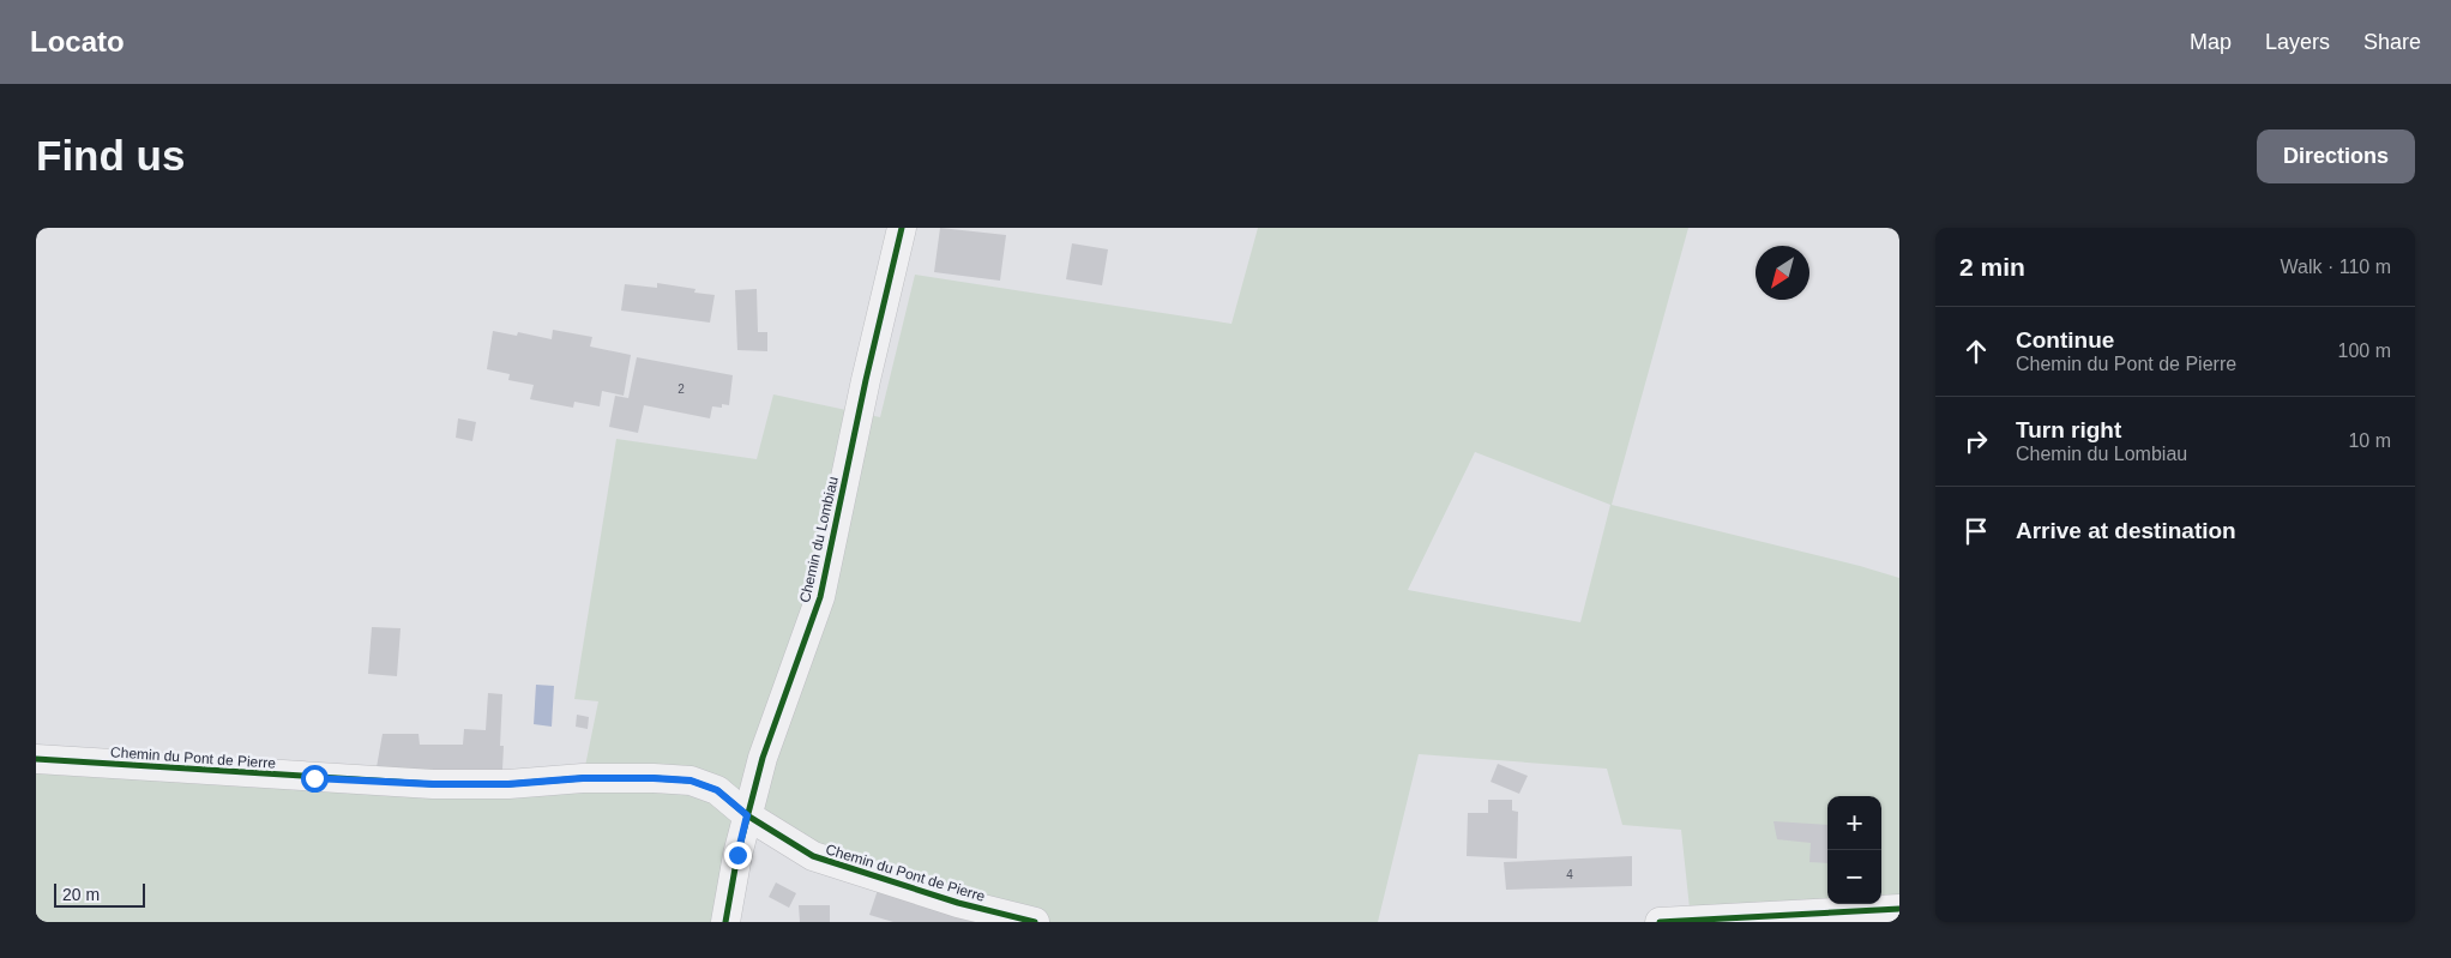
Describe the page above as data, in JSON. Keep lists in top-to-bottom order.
{
  "streets": {
    "street": ["Chemin du Lombiau", "Chemin du Pont de Pierre"]
  },
  "crossings": [
    ["Chemin du Lombiau", "Chemin du Pont de Pierre"]
  ],
  "house_numbers": ["2", "4"],
  "scale_bar": "20 m",
  "north": "bottom left",
  "page": {
    "header": "Locato",
    "nav": ["Map", "Layers", "Share"],
    "buttons": "Directions",
    "title": "Find us",
    "heading": ["2 min", "Walk · 110 m"],
    "list": [
      ["Continue", "Chemin du Pont de Pierre", "100 m"],
      ["Turn right", "Chemin du Lombiau", "10 m"],
      "Arrive at destination"
    ],
    "map_buttons": ["+", "−"],
    "scale": "20 m"
  }
}
